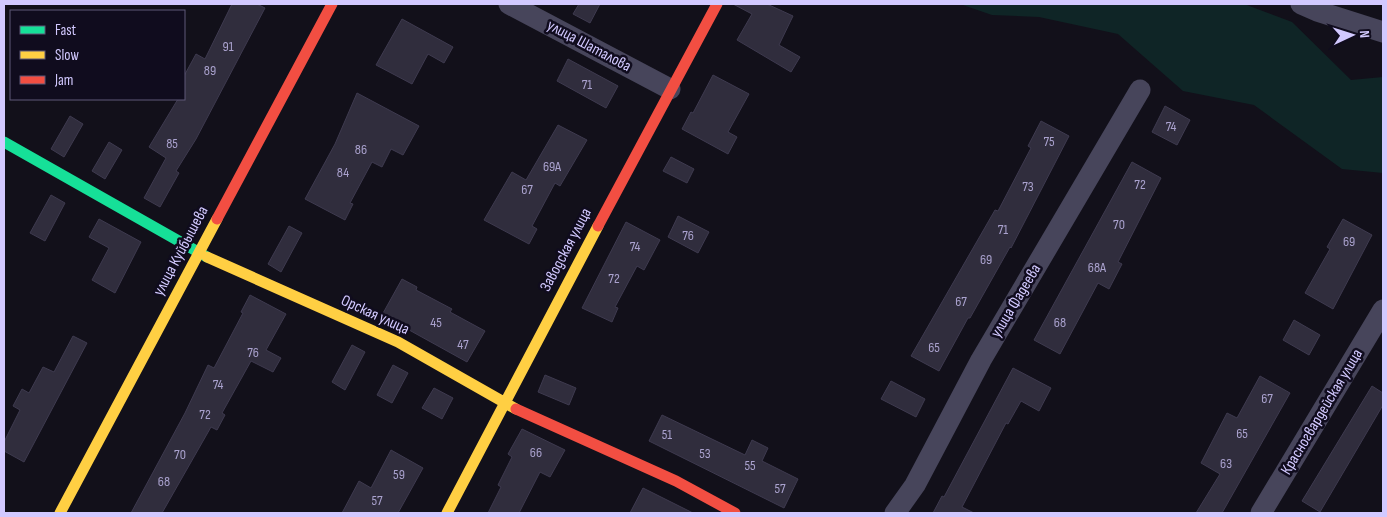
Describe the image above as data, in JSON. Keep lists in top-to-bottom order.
{
  "streets": {
    "street": [
      "улица Шаталова",
      "Заводская улица",
      "улица Куйбышева",
      "улица Фадеева",
      "Орская улица",
      "Красногвардейская улица"
    ]
  },
  "crossings": [
    ["улица Шаталова", "Заводская улица"],
    ["Заводская улица", "Орская улица"],
    ["улица Куйбышева", "Орская улица"]
  ],
  "house_numbers": [
    "91",
    "89",
    "71",
    "74",
    "75",
    "85",
    "86",
    "69А",
    "84",
    "72",
    "73",
    "67",
    "70",
    "71",
    "76",
    "69",
    "74",
    "69",
    "68А",
    "72",
    "67",
    "45",
    "68",
    "47",
    "65",
    "76",
    "74",
    "67",
    "72",
    "65",
    "51",
    "66",
    "53",
    "70",
    "63",
    "55",
    "59",
    "68",
    "57",
    "57"
  ],
  "legend": ["Fast", "Slow", "Jam"],
  "north": "right"
}
